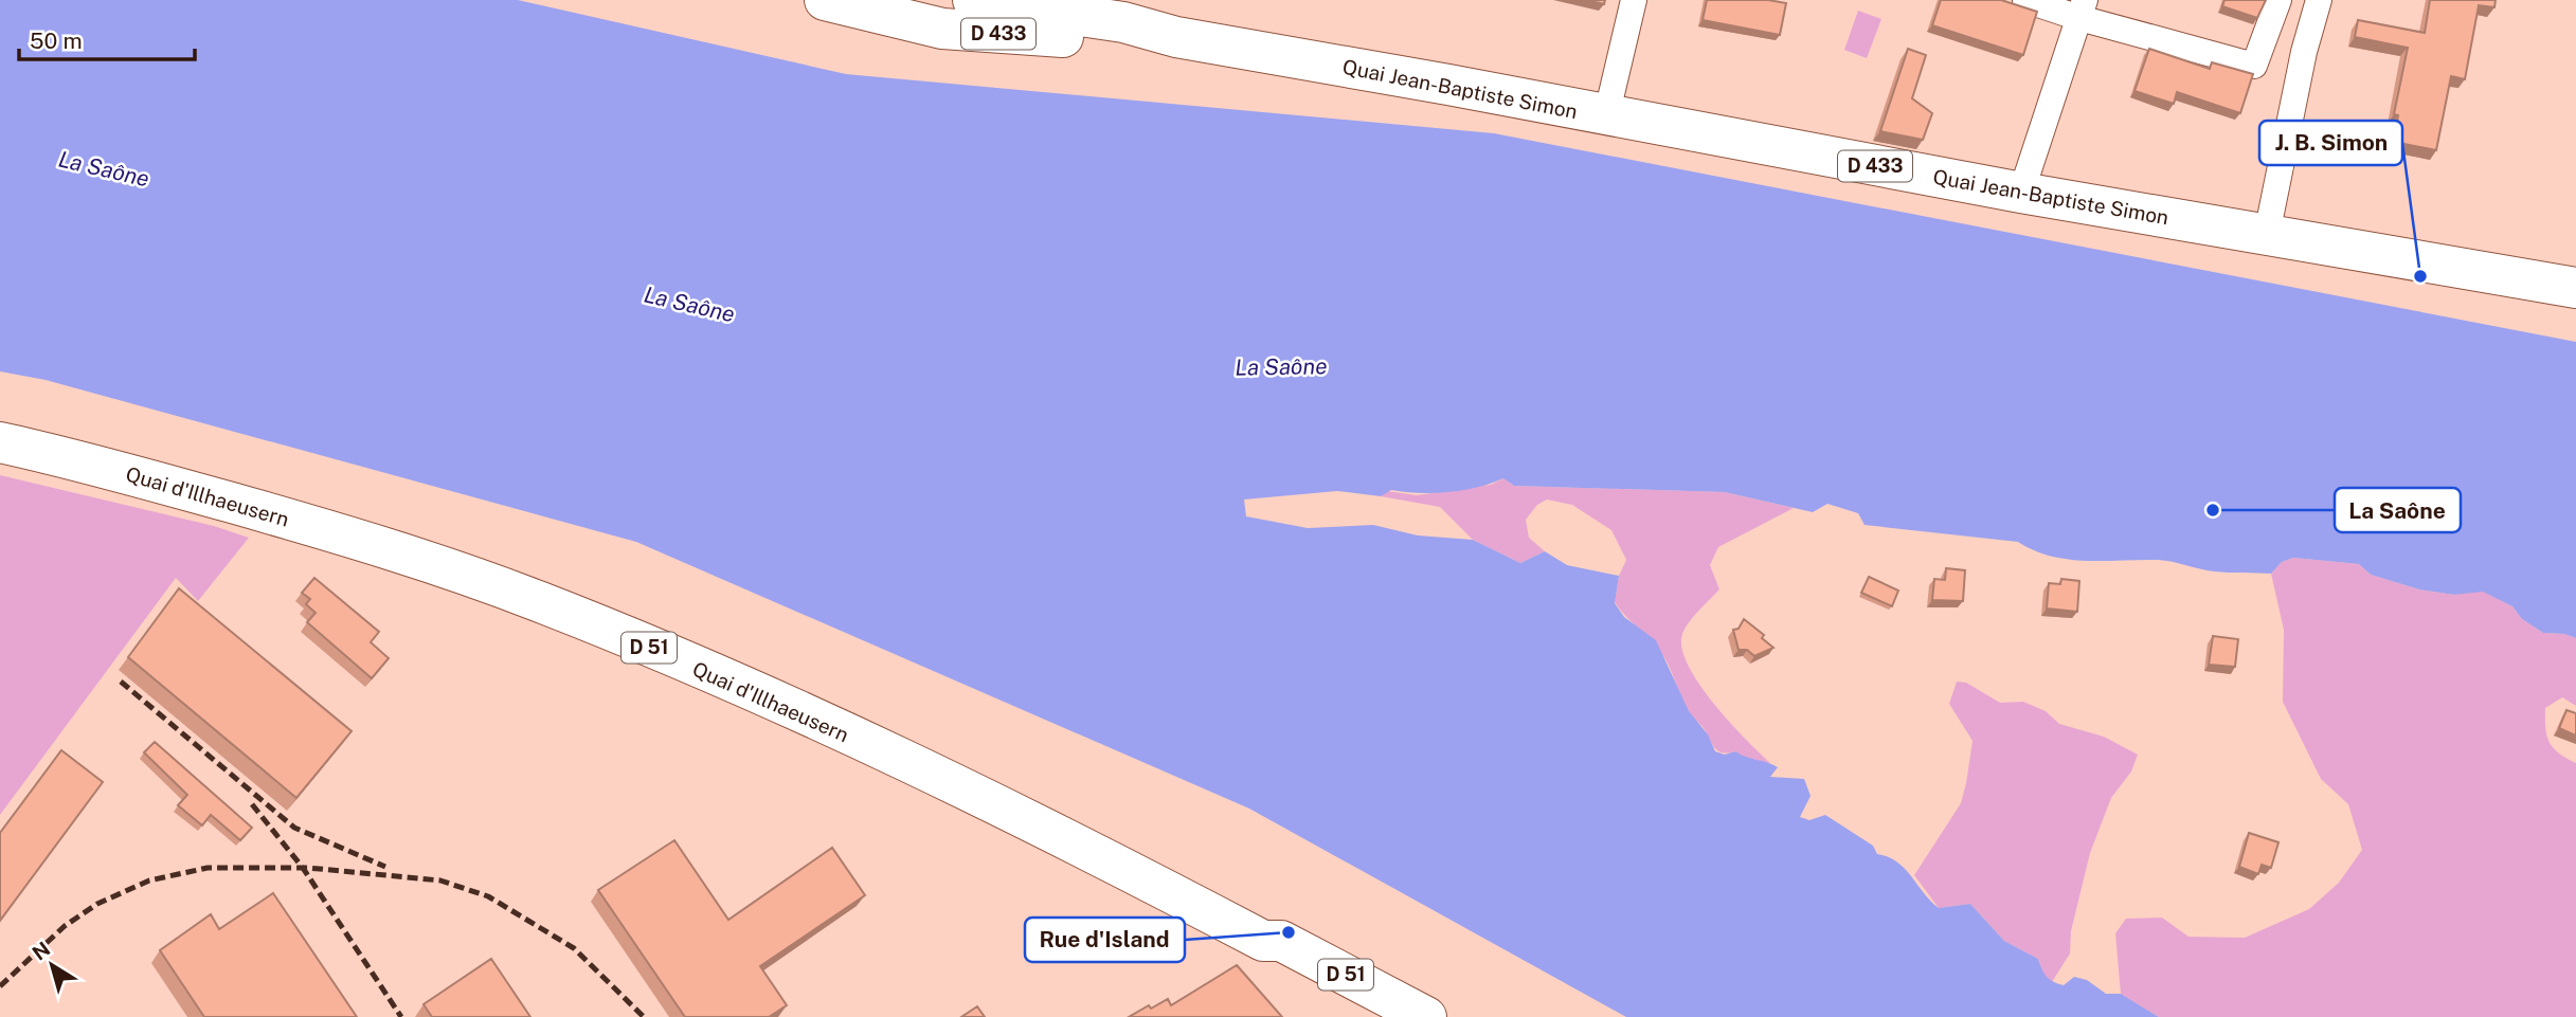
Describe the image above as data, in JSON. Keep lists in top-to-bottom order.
{
  "streets": {
    "main road": [
      "D 433",
      "Quai Jean-Baptiste Simon",
      "Quai d'Illhaeusern",
      "D 51"
    ]
  },
  "water": ["La Saône"],
  "places": ["J. B. Simon", "La Saône", "Rue d'Island"],
  "scale_bar": "50 m",
  "north": "top left"
}
